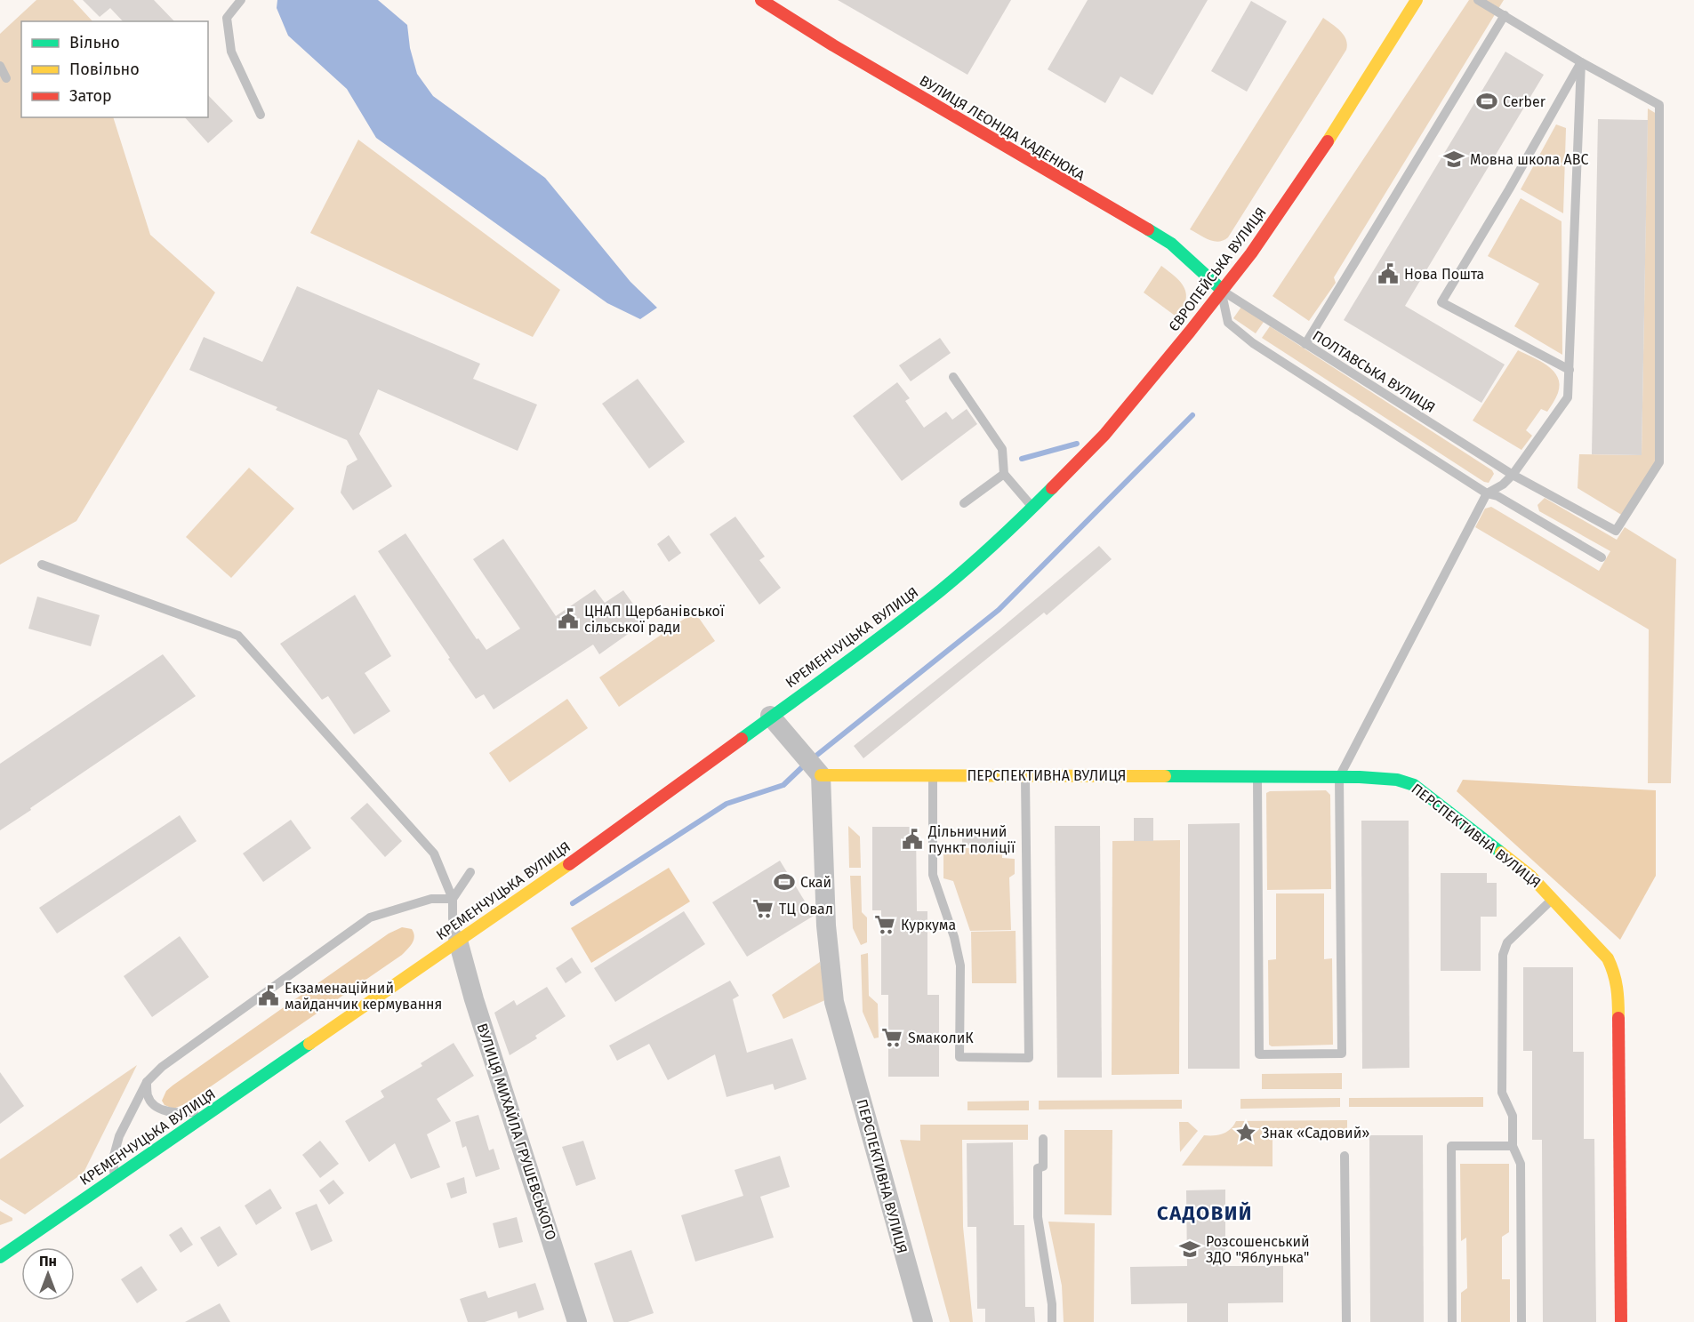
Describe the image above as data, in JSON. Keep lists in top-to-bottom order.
{
  "streets": {
    "main road": [
      "ВУЛИЦЯ ЛЕОНІДА КАДЕНЮКА",
      "ЄВРОПЕЙСЬКА ВУЛИЦЯ",
      "КРЕМЕНЧУЦЬКА ВУЛИЦЯ",
      "ПЕРСПЕКТИВНА ВУЛИЦЯ"
    ],
    "street": ["ВУЛИЦЯ МИХАЙЛА ГРУШЕВСЬКОГО"],
    "lane": ["ПОЛТАВСЬКА ВУЛИЦЯ"]
  },
  "crossings": [
    ["ВУЛИЦЯ ЛЕОНІДА КАДЕНЮКА", "ЄВРОПЕЙСЬКА ВУЛИЦЯ"],
    ["ВУЛИЦЯ ЛЕОНІДА КАДЕНЮКА", "ПОЛТАВСЬКА ВУЛИЦЯ"],
    ["ЄВРОПЕЙСЬКА ВУЛИЦЯ", "ПОЛТАВСЬКА ВУЛИЦЯ"],
    ["ЄВРОПЕЙСЬКА ВУЛИЦЯ", "КРЕМЕНЧУЦЬКА ВУЛИЦЯ"],
    ["КРЕМЕНЧУЦЬКА ВУЛИЦЯ", "ВУЛИЦЯ МИХАЙЛА ГРУШЕВСЬКОГО"]
  ],
  "districts": ["САДОВИЙ"],
  "places": {
    "sports": ["Cerber", "Скай"],
    "school or university": ["Мовна школа ABC", "Розсошенський ЗДО \"Яблунька\""],
    "public building": [
      "Нова Пошта",
      "ЦНАП Щербанівської сільської ради",
      "Дільничний пункт поліції",
      "Екзаменаційний майданчик кермування"
    ],
    "supermarket": ["ТЦ Овал", "Куркума", "SмаколиК"],
    "place": ["Знак «Садовий»"]
  },
  "legend": ["Вільно", "Повільно", "Затор"],
  "north": "top"
}
